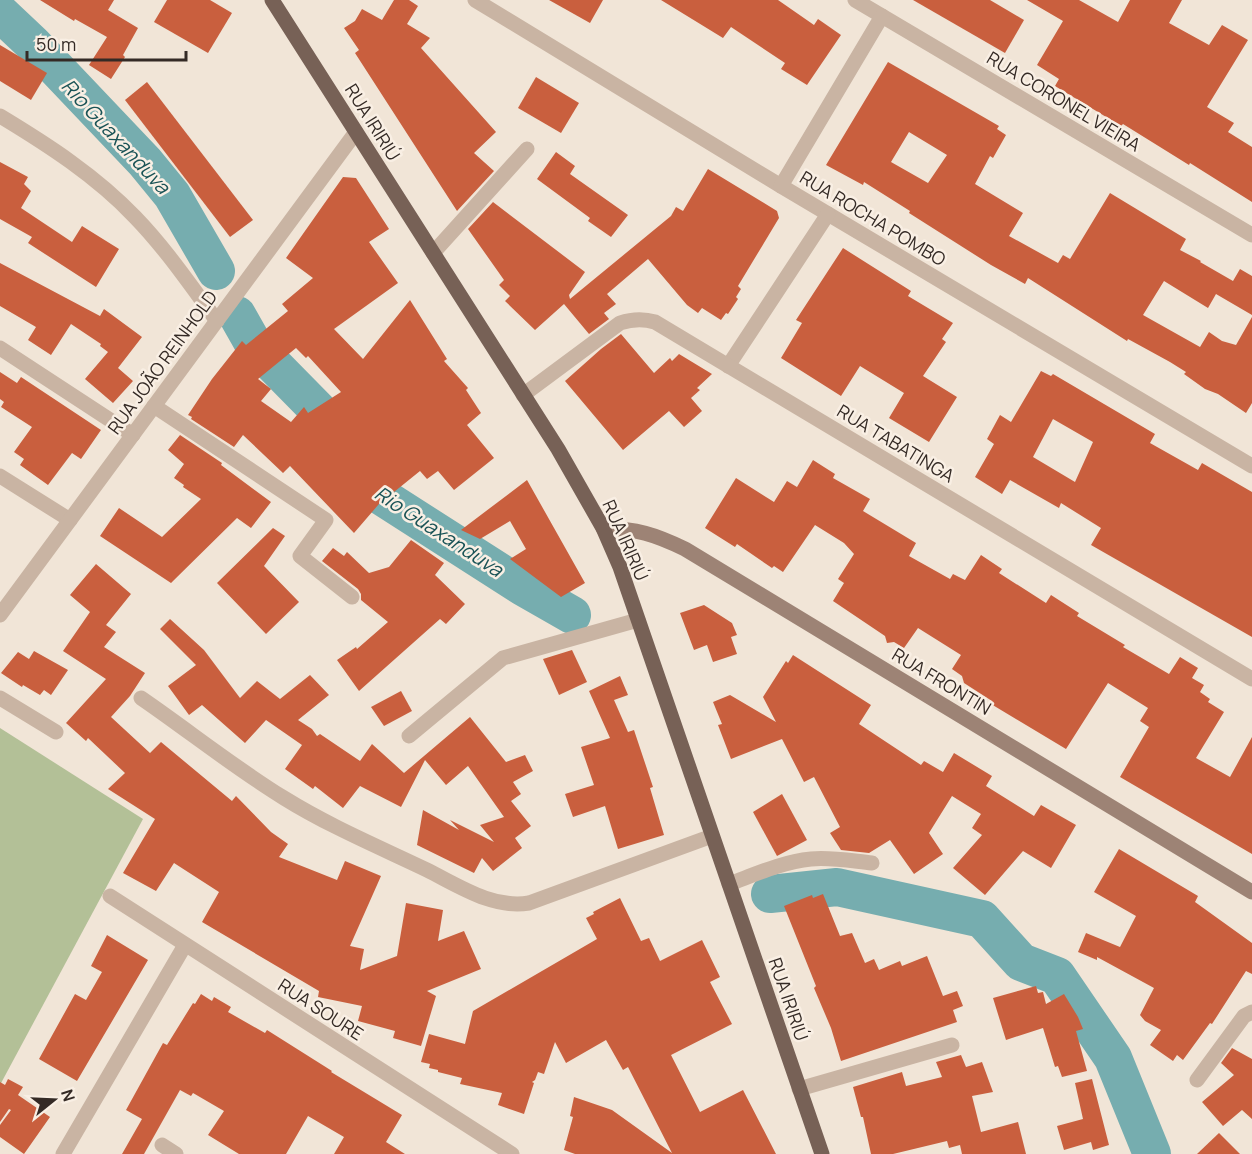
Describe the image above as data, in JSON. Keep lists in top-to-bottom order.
{
  "streets": {
    "main road": ["RUA IRIRIÚ"],
    "street": [
      "RUA CORONEL VIEIRA",
      "RUA ROCHA POMBO",
      "RUA JOÃO REINHOLD",
      "RUA TABATINGA",
      "RUA FRONTIN",
      "RUA SOURE"
    ]
  },
  "crossings": [
    ["RUA IRIRIÚ", "RUA JOÃO REINHOLD"],
    ["RUA IRIRIÚ", "RUA TABATINGA"],
    ["RUA IRIRIÚ", "RUA FRONTIN"]
  ],
  "water": ["Rio Guaxanduva"],
  "scale_bar": "50 m",
  "north": "right"
}
